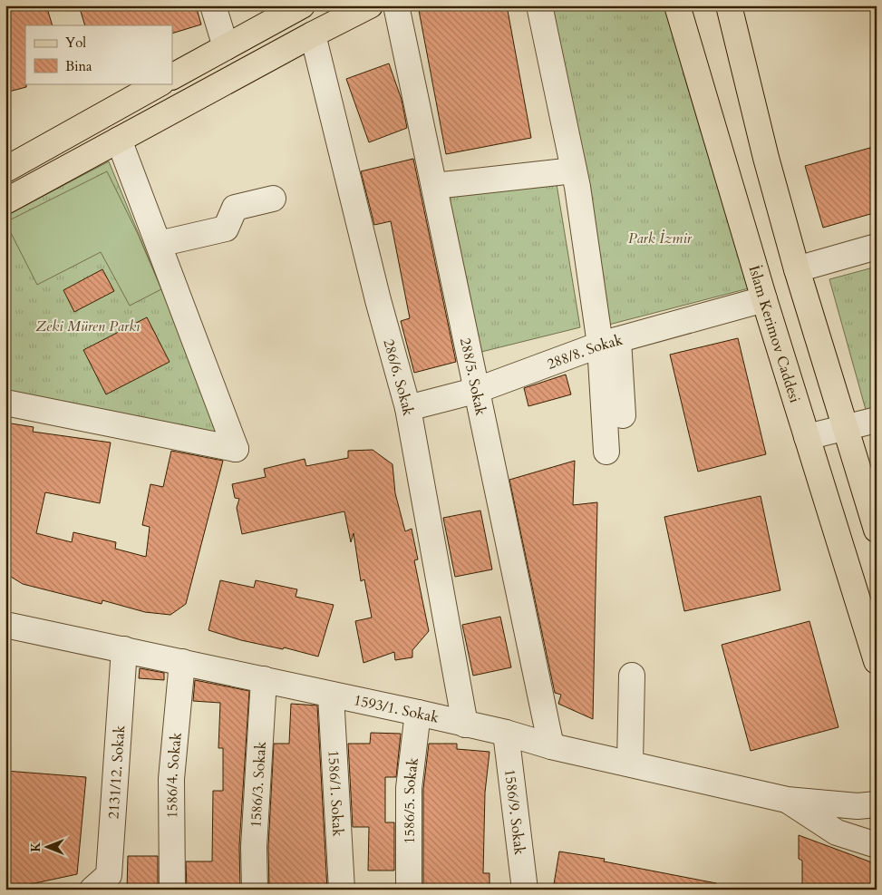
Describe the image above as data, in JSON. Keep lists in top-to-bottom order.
{
  "streets": {
    "main road": ["İslam Kerimov Caddesi"],
    "street": [
      "288/8. Sokak",
      "288/5. Sokak",
      "286/6. Sokak",
      "1593/1. Sokak",
      "2131/12. Sokak",
      "1586/4. Sokak",
      "1586/3. Sokak",
      "1586/1. Sokak",
      "1586/5. Sokak",
      "1586/9. Sokak"
    ]
  },
  "crossings": [
    ["İslam Kerimov Caddesi", "288/8. Sokak"],
    ["288/8. Sokak", "288/5. Sokak"],
    ["288/8. Sokak", "286/6. Sokak"],
    ["288/5. Sokak", "1593/1. Sokak"],
    ["286/6. Sokak", "1593/1. Sokak"],
    ["1593/1. Sokak", "2131/12. Sokak"],
    ["1593/1. Sokak", "1586/4. Sokak"],
    ["1593/1. Sokak", "1586/3. Sokak"],
    ["1593/1. Sokak", "1586/1. Sokak"],
    ["1593/1. Sokak", "1586/5. Sokak"],
    ["1593/1. Sokak", "1586/9. Sokak"]
  ],
  "parks": ["Park İzmir", "Zeki Müren Parkı"],
  "legend": ["Yol", "Bina"],
  "north": "left"
}
